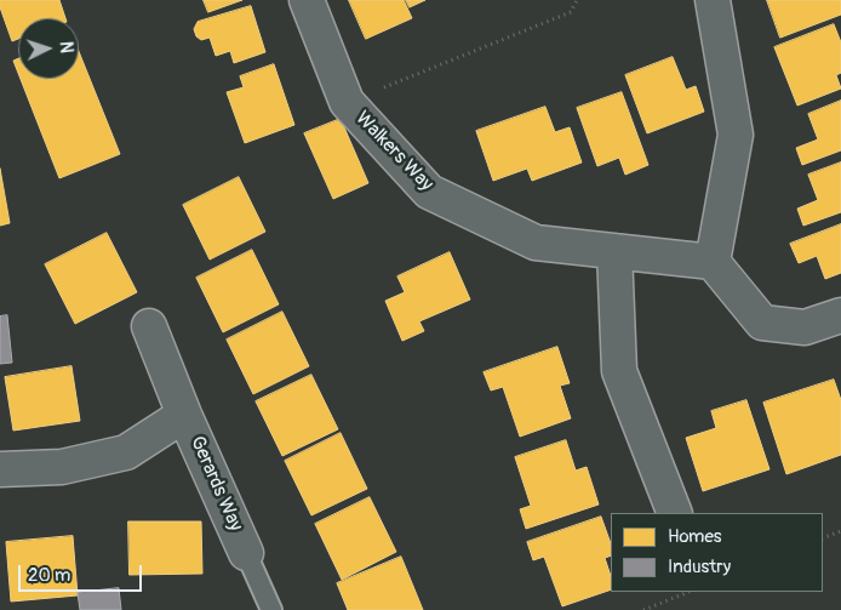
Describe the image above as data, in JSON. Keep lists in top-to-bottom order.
{
  "streets": {
    "street": ["Walkers Way", "Gerards Way"]
  },
  "legend": ["Homes", "Industry"],
  "scale_bar": "20 m",
  "north": "right"
}
